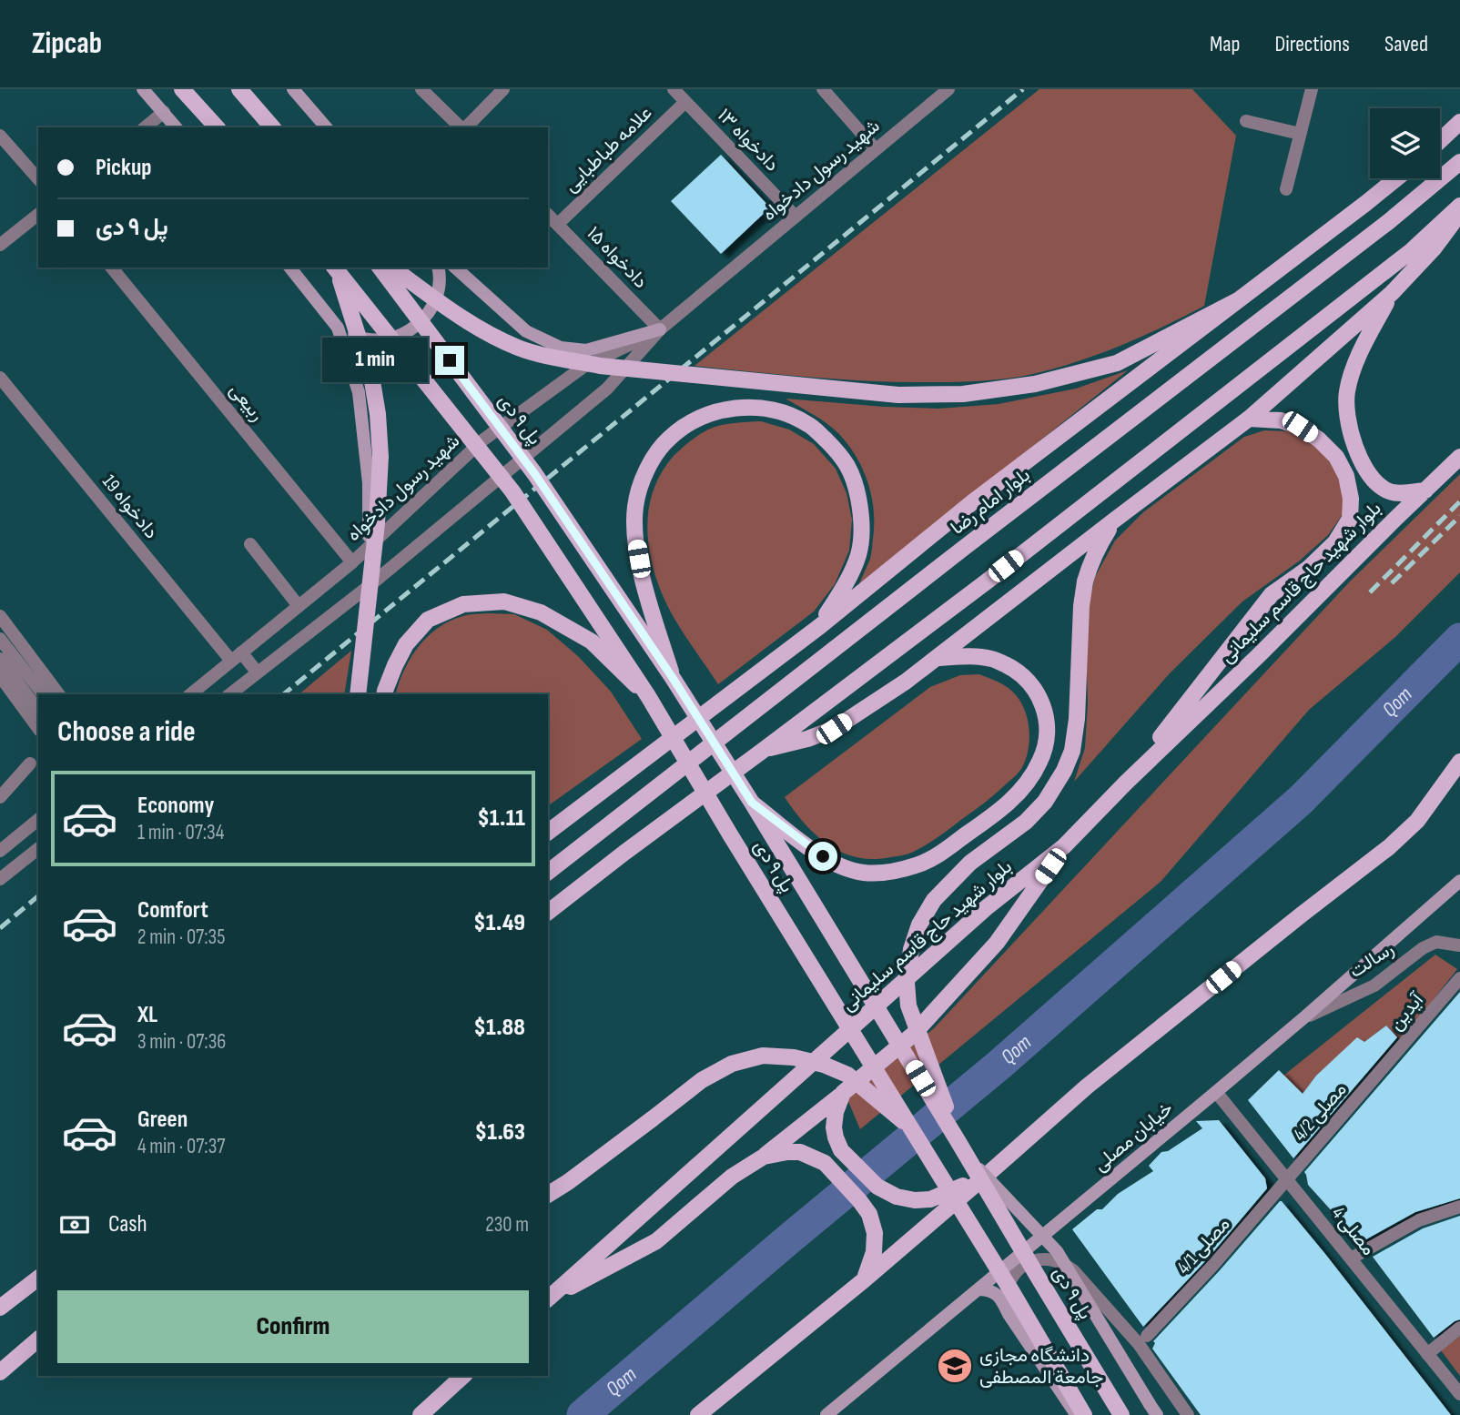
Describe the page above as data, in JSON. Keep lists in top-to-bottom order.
{
  "streets": {
    "main road": [
      "پل ۹ دی",
      "بلوار امام رضا",
      "بلوار شهید حاج قاسم سلیمانی",
      "خیابان مصلی"
    ],
    "street": [
      "دادخواه ۱۳",
      "علامه طباطبایی",
      "شهید رسول دادخواه",
      "دادخواه ۱۵",
      "ربیعی",
      "دادخواه 19",
      "رسالت",
      "آیدین",
      "مصلی 4/2",
      "مصلی 4",
      "مصلی 4/1"
    ]
  },
  "crossings": [
    ["دادخواه ۱۳", "علامه طباطبایی"],
    ["دادخواه ۱۳", "شهید رسول دادخواه"],
    ["علامه طباطبایی", "دادخواه ۱۵"],
    ["شهید رسول دادخواه", "دادخواه ۱۵"],
    ["شهید رسول دادخواه", "ربیعی"],
    ["شهید رسول دادخواه", "دادخواه 19"],
    ["رسالت", "خیابان مصلی"],
    ["آیدین", "مصلی 4/2"],
    ["مصلی 4/2", "مصلی 4"],
    ["مصلی 4/2", "مصلی 4/1"],
    ["خیابان مصلی", "مصلی 4"],
    ["مصلی 4", "مصلی 4/1"]
  ],
  "water": ["Qom"],
  "places": {
    "school or university": ["دانشگاه مجازی جامعة المصطفی"]
  },
  "page": {
    "header": "Zipcab",
    "nav": ["Map", "Directions", "Saved"],
    "banner": ["Pickup", "پل ۹ دی"],
    "bubble": "1 min",
    "heading": "Choose a ride",
    "list": [
      {
        "name": "Economy",
        "note": "1 min · 07:34",
        "value": "$1.11"
      },
      {
        "name": "Comfort",
        "note": "2 min · 07:35",
        "value": "$1.49"
      },
      {
        "name": "XL",
        "note": "3 min · 07:36",
        "value": "$1.88"
      },
      {
        "name": "Green",
        "note": "4 min · 07:37",
        "value": "$1.63"
      }
    ],
    "pay": ["Cash", "230 m"],
    "buttons": "Confirm"
  }
}
